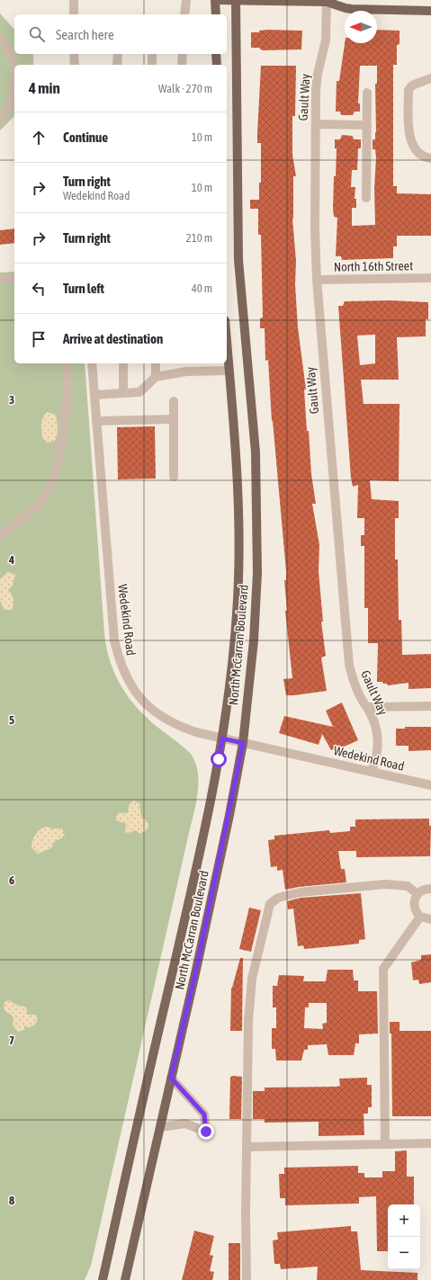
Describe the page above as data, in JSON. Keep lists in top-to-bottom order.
{
  "streets": {
    "main road": ["North McCarran Boulevard"],
    "street": ["Gault Way", "North 16th Street", "Wedekind Road"]
  },
  "crossings": [
    ["Gault Way", "North 16th Street"],
    ["Gault Way", "Wedekind Road"],
    ["Wedekind Road", "North McCarran Boulevard"]
  ],
  "north": "left",
  "page": {
    "search": "Search here",
    "heading": ["4 min", "Walk · 270 m"],
    "list": [
      ["Continue", "10 m"],
      ["Turn right", "Wedekind Road", "10 m"],
      ["Turn right", "210 m"],
      ["Turn left", "40 m"],
      "Arrive at destination"
    ],
    "map_buttons": ["+", "−"]
  },
  "grid": {
    "rows": [
      "3",
      "4",
      "5",
      "6",
      "7",
      "8"
    ]
  }
}
